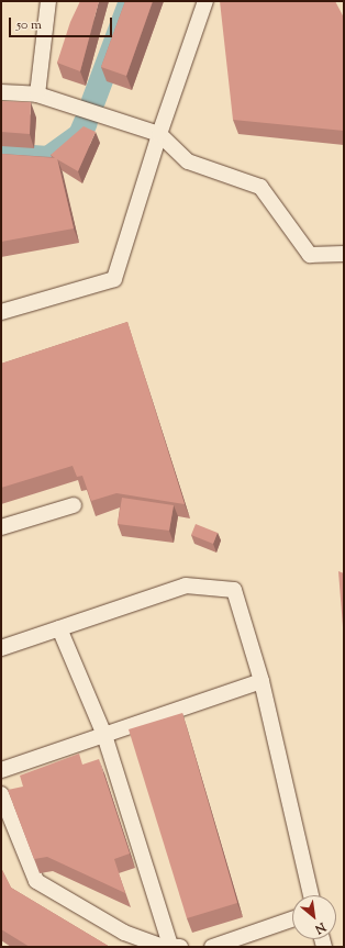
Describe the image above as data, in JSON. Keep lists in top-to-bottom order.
{
  "scale_bar": "50 m",
  "north": "bottom right"
}
